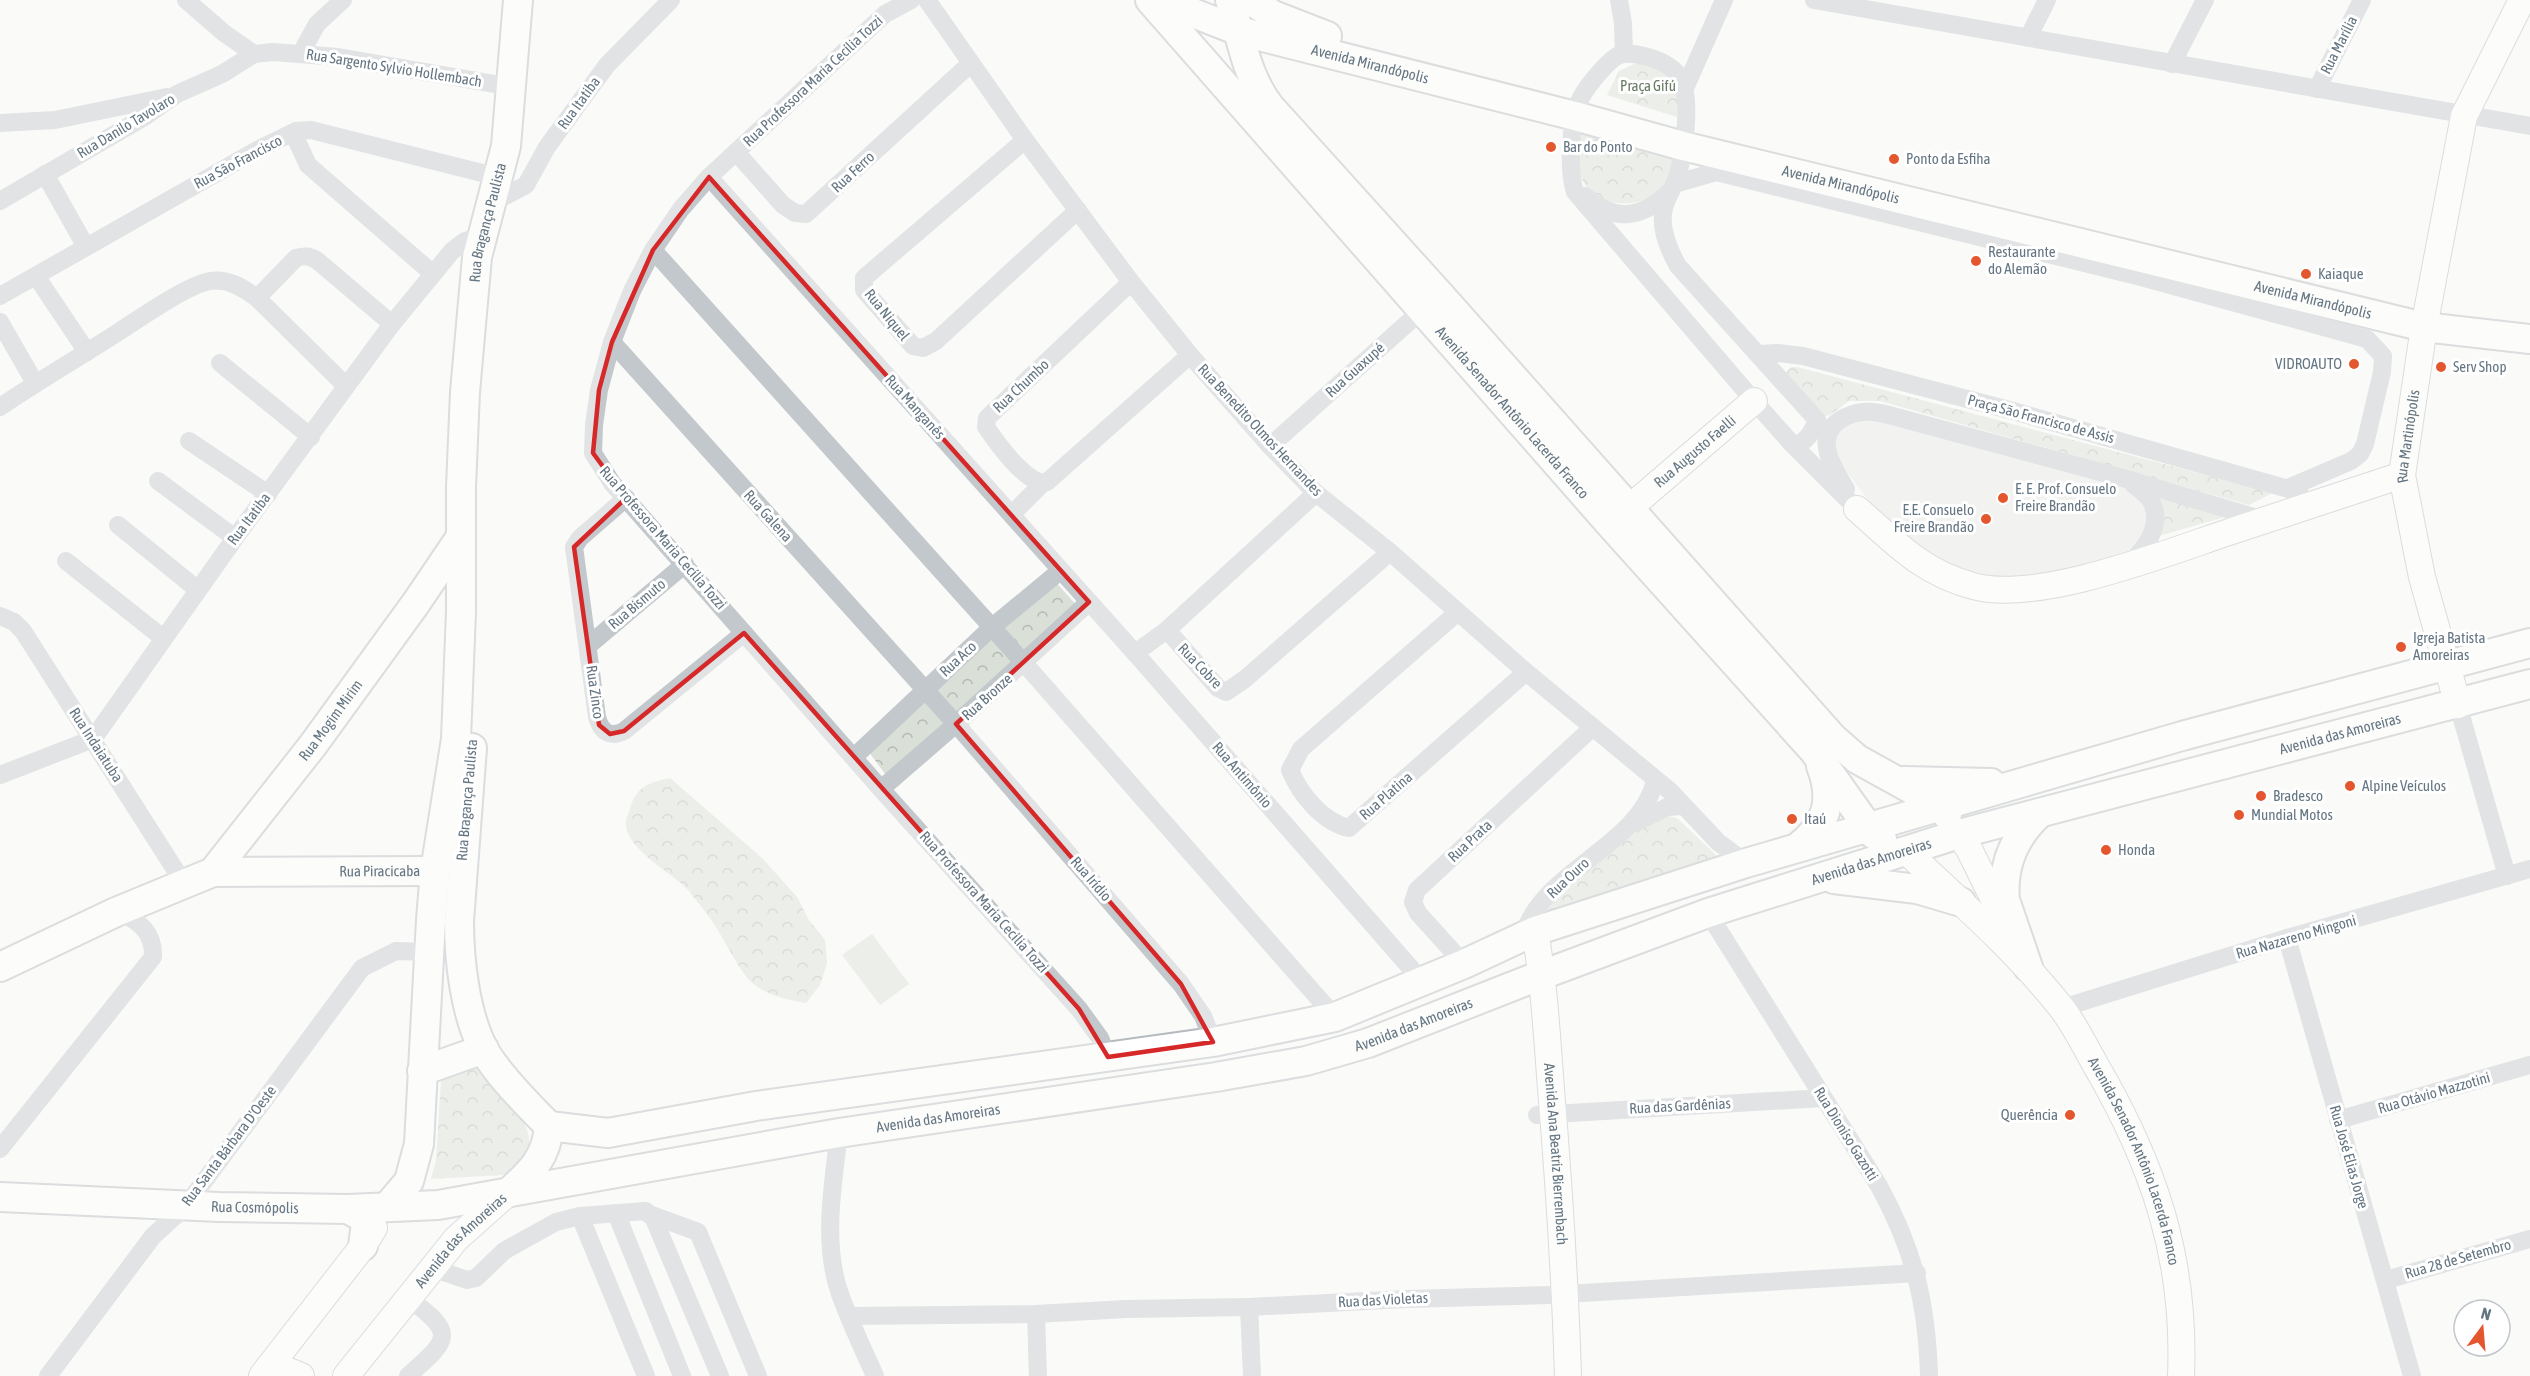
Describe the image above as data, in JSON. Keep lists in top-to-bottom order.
{
  "streets": {
    "main road": [
      "Avenida Mirandópolis",
      "Rua Bragança Paulista",
      "Avenida Senador Antônio Lacerda Franco",
      "Rua Mogim Mirim",
      "Avenida das Amoreiras",
      "Rua Piracicaba",
      "Rua Cosmópolis"
    ],
    "street": [
      "Rua Marília",
      "Rua Sargento Sylvio Hollembach",
      "Rua Professora Maria Cecília Tozzi",
      "Rua Itatiba",
      "Rua Danilo Tavolaro",
      "Rua São Francisco",
      "Rua Ferro",
      "Rua Niquel",
      "Rua Guaxupé",
      "Rua Chumbo",
      "Rua Manganês",
      "Praça São Francisco de Assis",
      "Rua Benedito Olmos Hernandes",
      "Rua Martinópolis",
      "Rua Augusto Faelli",
      "Rua Galena",
      "Rua Bismuto",
      "Rua Aco",
      "Rua Cobre",
      "Rua Zinco",
      "Rua Bronze",
      "Rua Indaiatuba",
      "Rua Antimônio",
      "Rua Platina",
      "Rua Prata",
      "Rua Ouro",
      "Rua Irídio",
      "Rua Nazareno Mingoni",
      "Rua Otávio Mazzotini",
      "Rua das Gardênias",
      "Rua Dioníso Gazotti",
      "Rua Santa Bárbara D'Oeste",
      "Avenida Ana Beatriz Bierrembach",
      "Rua José Elias Jorge",
      "Rua 28 de Setembro",
      "Rua das Violetas"
    ]
  },
  "crossings": [
    ["Avenida Mirandópolis", "Avenida Senador Antônio Lacerda Franco"],
    ["Avenida Mirandópolis", "Praça São Francisco de Assis"],
    ["Avenida Mirandópolis", "Rua Martinópolis"],
    ["Rua Sargento Sylvio Hollembach", "Rua Danilo Tavolaro"],
    ["Rua Sargento Sylvio Hollembach", "Rua Bragança Paulista"],
    ["Rua Professora Maria Cecília Tozzi", "Rua Ferro"],
    ["Rua Professora Maria Cecília Tozzi", "Rua Manganês"],
    ["Rua Professora Maria Cecília Tozzi", "Rua Galena"],
    ["Rua Professora Maria Cecília Tozzi", "Rua Bismuto"],
    ["Rua Professora Maria Cecília Tozzi", "Rua Zinco"],
    ["Rua Professora Maria Cecília Tozzi", "Rua Bronze"],
    ["Rua Itatiba", "Rua Bragança Paulista"],
    ["Rua Itatiba", "Rua Indaiatuba"],
    ["Rua São Francisco", "Rua Bragança Paulista"],
    ["Rua Ferro", "Rua Benedito Olmos Hernandes"],
    ["Rua Bragança Paulista", "Rua Mogim Mirim"],
    ["Rua Bragança Paulista", "Rua Piracicaba"],
    ["Rua Niquel", "Rua Benedito Olmos Hernandes"],
    ["Rua Guaxupé", "Avenida Senador Antônio Lacerda Franco"],
    ["Rua Guaxupé", "Rua Benedito Olmos Hernandes"],
    ["Rua Chumbo", "Rua Benedito Olmos Hernandes"],
    ["Rua Manganês", "Rua Antimônio"],
    ["Avenida Senador Antônio Lacerda Franco", "Rua Augusto Faelli"],
    ["Avenida Senador Antônio Lacerda Franco", "Avenida das Amoreiras"],
    ["Avenida Senador Antônio Lacerda Franco", "Rua Nazareno Mingoni"],
    ["Rua Benedito Olmos Hernandes", "Rua Cobre"],
    ["Rua Benedito Olmos Hernandes", "Rua Platina"],
    ["Rua Benedito Olmos Hernandes", "Rua Prata"],
    ["Rua Benedito Olmos Hernandes", "Rua Ouro"],
    ["Rua Martinópolis", "Avenida das Amoreiras"],
    ["Rua Martinópolis", "Rua Nazareno Mingoni"],
    ["Rua Galena", "Rua Aco"],
    ["Rua Galena", "Rua Bronze"],
    ["Rua Galena", "Rua Irídio"],
    ["Rua Bismuto", "Rua Zinco"],
    ["Rua Bronze", "Rua Antimônio"],
    ["Rua Bronze", "Rua Irídio"],
    ["Rua Mogim Mirim", "Rua Piracicaba"],
    ["Avenida das Amoreiras", "Rua Dioníso Gazotti"],
    ["Avenida das Amoreiras", "Avenida Ana Beatriz Bierrembach"],
    ["Avenida das Amoreiras", "Rua Cosmópolis"],
    ["Rua Indaiatuba", "Rua Piracicaba"],
    ["Rua Piracicaba", "Rua Santa Bárbara D'Oeste"],
    ["Rua Piracicaba", "Rua Cosmópolis"],
    ["Rua Ouro", "Avenida Ana Beatriz Bierrembach"],
    ["Rua Nazareno Mingoni", "Rua José Elias Jorge"],
    ["Rua Otávio Mazzotini", "Rua José Elias Jorge"],
    ["Rua das Gardênias", "Rua Dioníso Gazotti"],
    ["Rua das Gardênias", "Avenida Ana Beatriz Bierrembach"],
    ["Rua Dioníso Gazotti", "Rua das Violetas"],
    ["Rua Santa Bárbara D'Oeste", "Rua Cosmópolis"],
    ["Avenida Ana Beatriz Bierrembach", "Rua das Violetas"],
    ["Rua José Elias Jorge", "Rua 28 de Setembro"]
  ],
  "parks": ["Praça Gifú"],
  "places": [
    "Bar do Ponto",
    "Ponto da Esfiha",
    "Restaurante do Alemão",
    "Kaiaque",
    "VIDROAUTO",
    "Serv Shop",
    "E. E. Prof. Consuelo Freire Brandão",
    "E.E. Consuelo Freire Brandão",
    "Igreja Batista Amoreiras",
    "Alpine Veículos",
    "Bradesco",
    "Mundial Motos",
    "Itaú",
    "Honda",
    "Querência"
  ],
  "north": "top"
}
